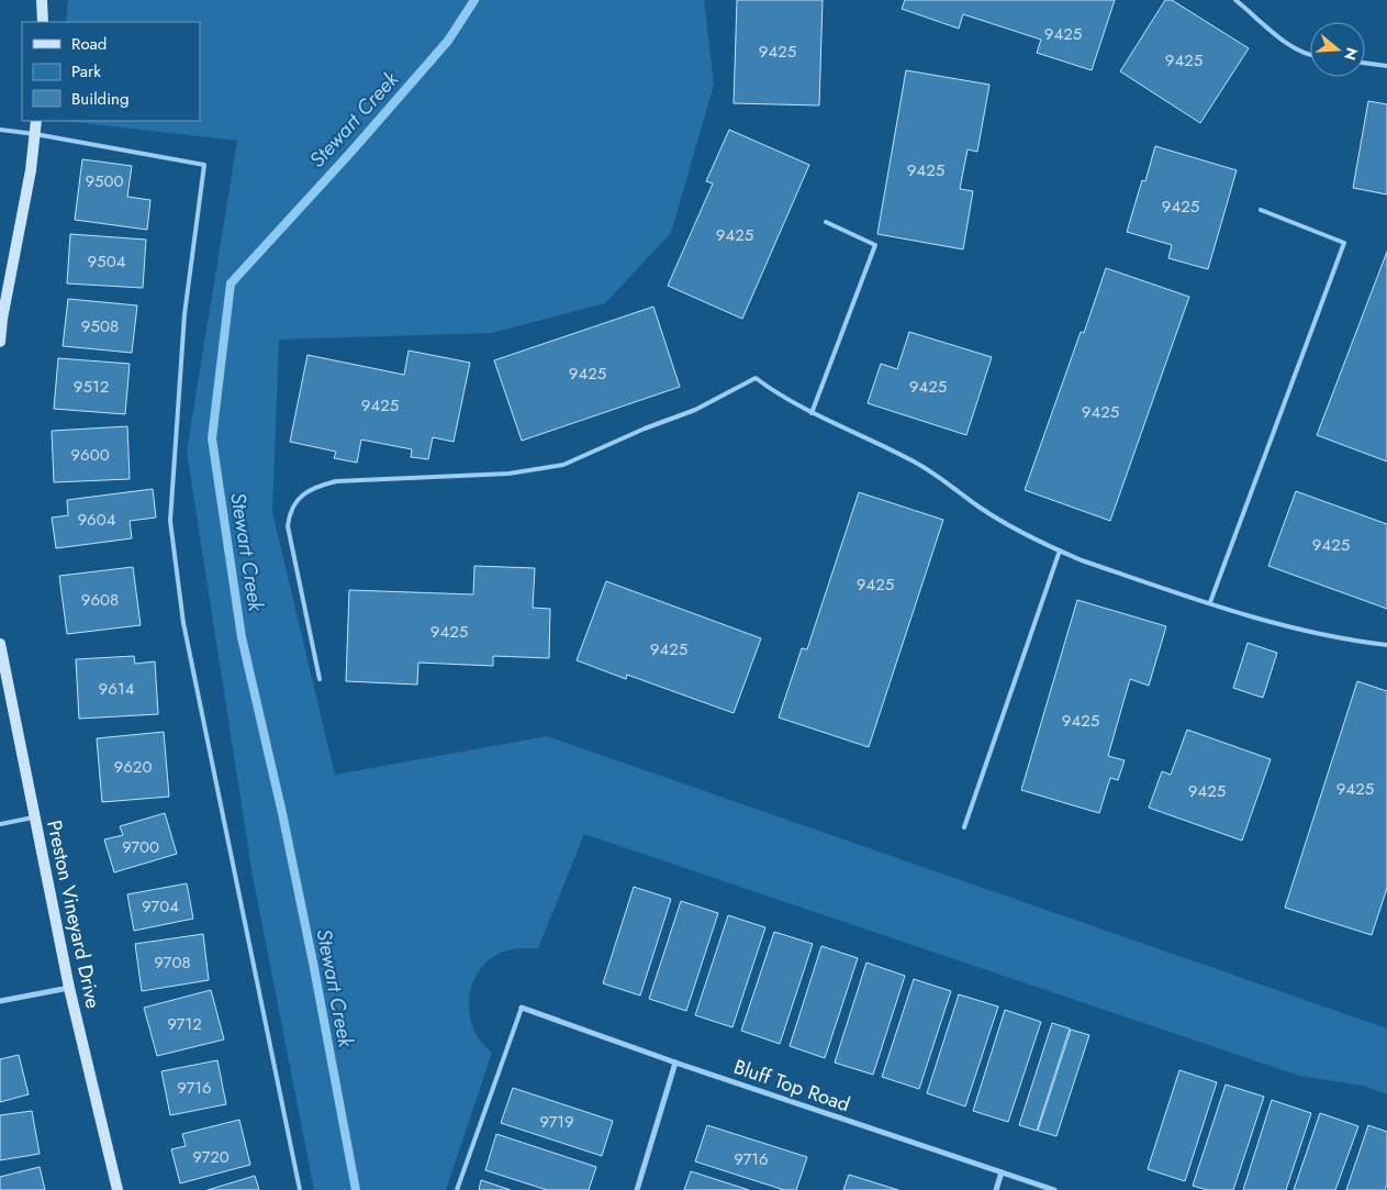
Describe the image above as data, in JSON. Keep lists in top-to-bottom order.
{
  "streets": {
    "street": ["Preston Vineyard Drive", "Bluff Top Road"]
  },
  "water": ["Stewart Creek"],
  "house_numbers": [
    "9425",
    "9425",
    "9425",
    "9425",
    "9500",
    "9425",
    "9425",
    "9504",
    "9508",
    "9425",
    "9512",
    "9425",
    "9425",
    "9425",
    "9600",
    "9604",
    "9425",
    "9425",
    "9608",
    "9425",
    "9425",
    "9614",
    "9425",
    "9620",
    "9425",
    "9425",
    "9700",
    "9704",
    "9708",
    "9712",
    "9716",
    "9719",
    "9720",
    "9716"
  ],
  "legend": ["Road", "Park", "Building"],
  "north": "right"
}
